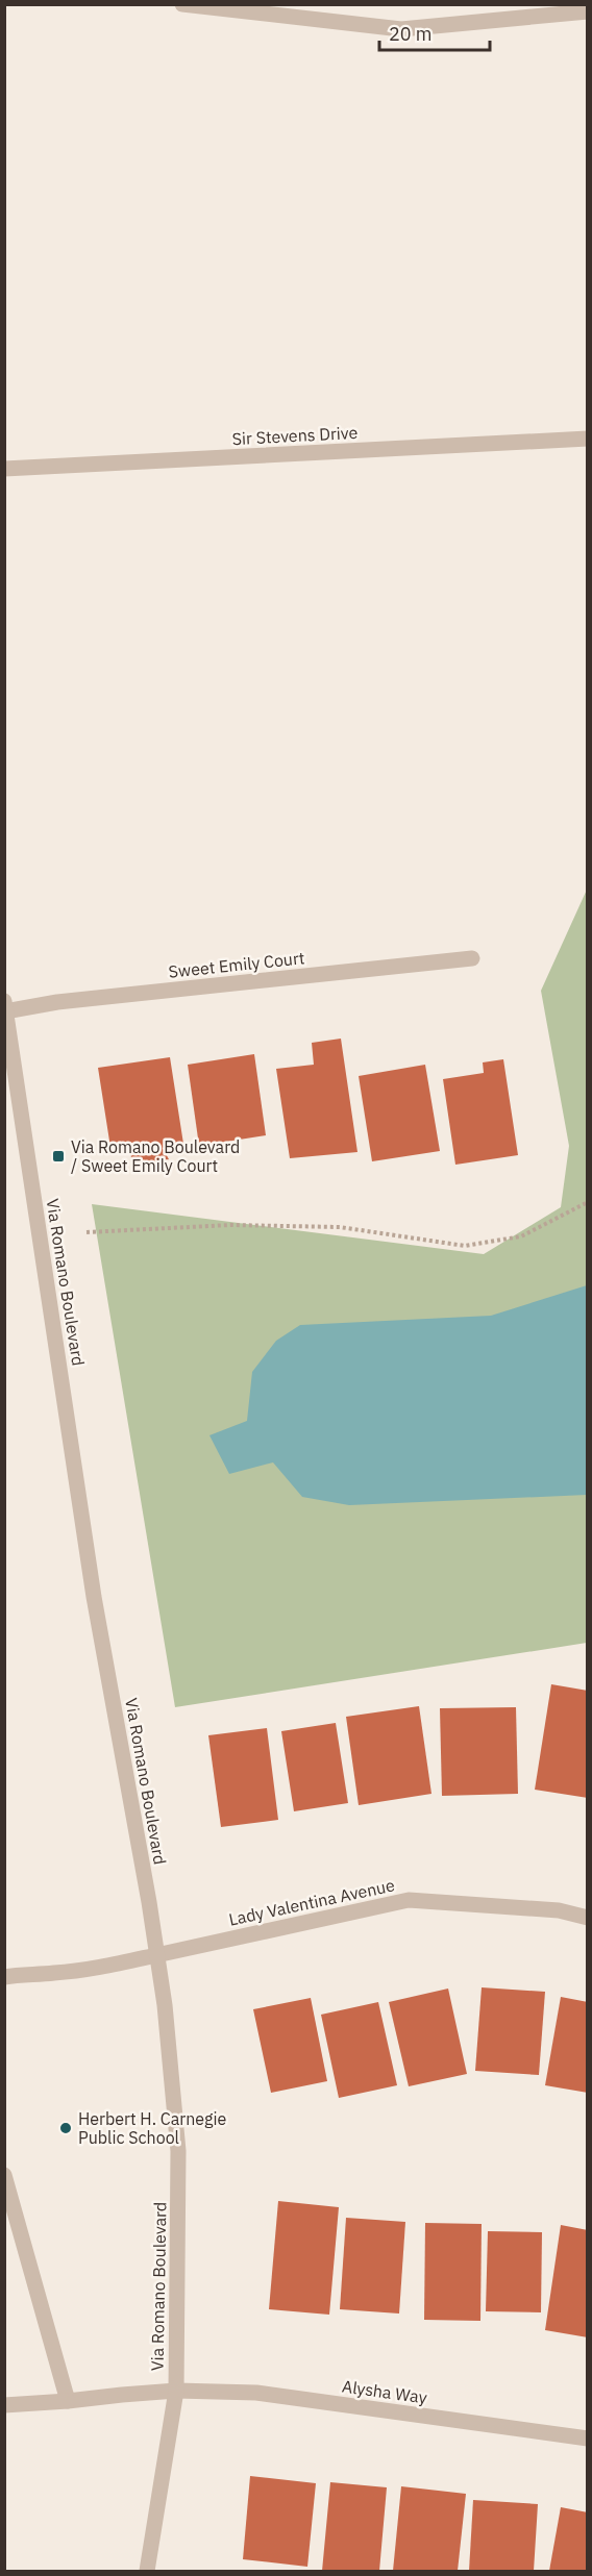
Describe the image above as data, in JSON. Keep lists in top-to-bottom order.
{
  "streets": {
    "street": [
      "Sir Stevens Drive",
      "Sweet Emily Court",
      "Via Romano Boulevard",
      "Lady Valentina Avenue",
      "Alysha Way"
    ]
  },
  "crossings": [
    ["Sweet Emily Court", "Via Romano Boulevard"],
    ["Via Romano Boulevard", "Lady Valentina Avenue"],
    ["Via Romano Boulevard", "Alysha Way"]
  ],
  "places": {
    "transit": ["Via Romano Boulevard / Sweet Emily Court"],
    "other": ["Herbert H. Carnegie Public School"]
  },
  "scale_bar": "20 m"
}
